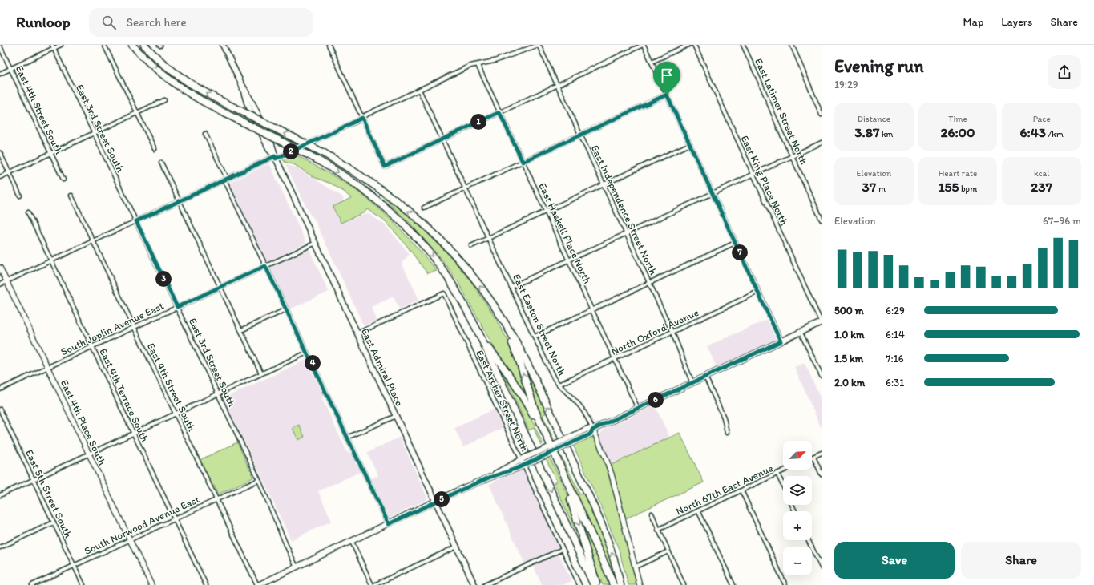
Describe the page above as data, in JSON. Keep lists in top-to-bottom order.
{
  "streets": {
    "main road": ["East Admiral Place"],
    "street": [
      "East 4th Street South",
      "East Latimer Street North",
      "East 3rd Street South",
      "East King Place North",
      "East Independence Street North",
      "East Haskell Place North",
      "East Easton Street North",
      "South Joplin Avenue East",
      "North Oxford Avenue",
      "East 4th Terrace South",
      "East Archer Street North",
      "East 4th Place South",
      "North 67th East Avenue",
      "East 5th Street South",
      "South Norwood Avenue East"
    ]
  },
  "crossings": [
    ["East 4th Street South", "South Joplin Avenue East"],
    ["East 4th Street South", "South Norwood Avenue East"],
    ["East 3rd Street South", "South Joplin Avenue East"],
    ["East 3rd Street South", "South Norwood Avenue East"],
    ["East Independence Street North", "North Oxford Avenue"],
    ["East Haskell Place North", "North Oxford Avenue"],
    ["East Easton Street North", "North Oxford Avenue"],
    ["South Joplin Avenue East", "East Admiral Place"],
    ["South Joplin Avenue East", "East 4th Terrace South"],
    ["South Joplin Avenue East", "East 4th Place South"],
    ["East Admiral Place", "East Archer Street North"],
    ["East 4th Terrace South", "South Norwood Avenue East"],
    ["East 4th Place South", "South Norwood Avenue East"],
    ["East 5th Street South", "South Norwood Avenue East"]
  ],
  "north": "top right",
  "page": {
    "header": "Runloop",
    "search": "Search here",
    "nav": ["Map", "Layers", "Share"],
    "heading": ["Evening run", "19:29"],
    "stats": [
      ["Distance", "3.87 km"],
      ["Time", "26:00"],
      ["Pace", "6:43 /km"],
      ["Elevation", "37 m"],
      ["Heart rate", "155 bpm"],
      ["kcal", "237"]
    ],
    "pins": [
      "1",
      "2",
      "7",
      "3",
      "4",
      "6",
      "5"
    ],
    "chart": ["Elevation", "67–96 m"],
    "list": [
      {
        "name": "500 m",
        "note": "6:29"
      },
      {
        "name": "1.0 km",
        "note": "6:14"
      },
      {
        "name": "1.5 km",
        "note": "7:16"
      },
      {
        "name": "2.0 km",
        "note": "6:31"
      }
    ],
    "map_buttons": ["+", "−"],
    "buttons": ["Save", "Share"]
  }
}
